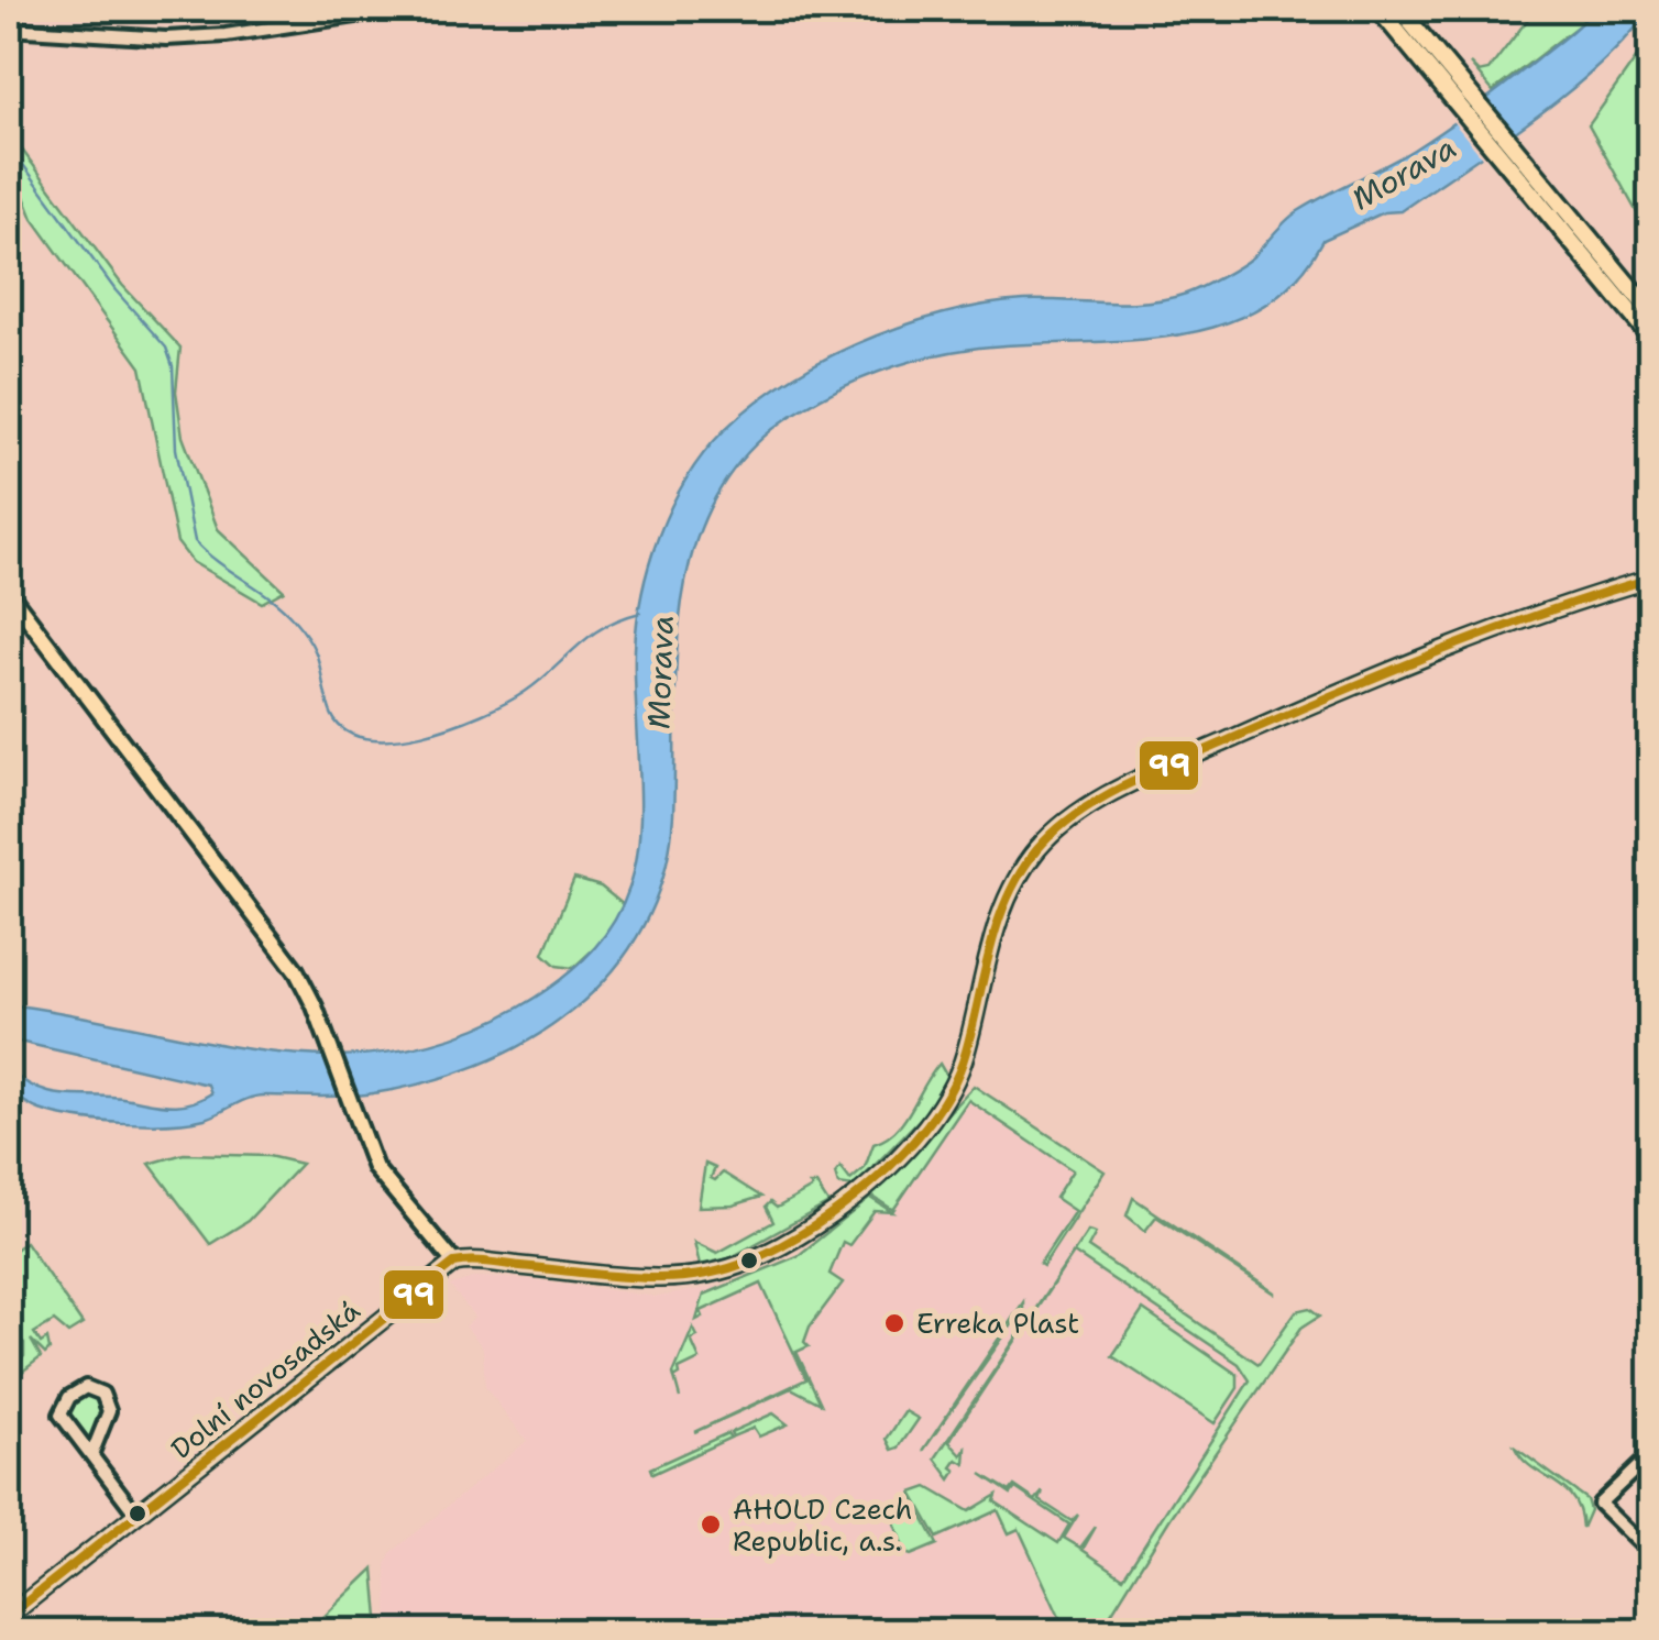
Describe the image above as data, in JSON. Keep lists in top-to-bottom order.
{
  "streets": {
    "main road": ["Dolní novosadská"]
  },
  "water": ["Morava"],
  "places": ["Erreka Plast", "AHOLD Czech Republic, a.s."],
  "lines": ["transit line 99"]
}
